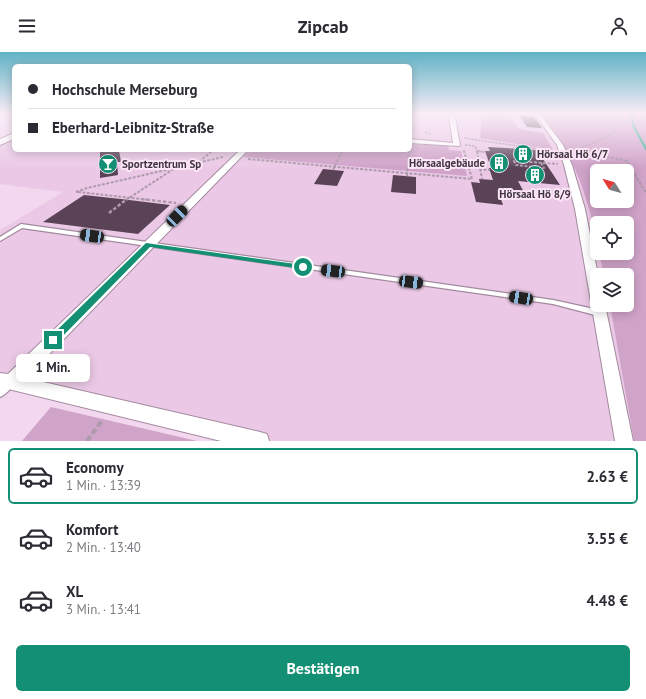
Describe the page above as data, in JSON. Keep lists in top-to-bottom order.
{
  "places": {
    "building": ["Hörsaal Hö 6/7", "Hörsaalgebäude", "Hörsaal Hö 8/9"],
    "bar": ["Sportzentrum Sp"]
  },
  "north": "top left",
  "page": {
    "header": "Zipcab",
    "banner": ["Hochschule Merseburg", "Eberhard-Leibnitz-Straße"],
    "bubble": "1 Min.",
    "list": [
      {
        "name": "Economy",
        "note": "1 Min. · 13:39",
        "value": "2.63 €"
      },
      {
        "name": "Komfort",
        "note": "2 Min. · 13:40",
        "value": "3.55 €"
      },
      {
        "name": "XL",
        "note": "3 Min. · 13:41",
        "value": "4.48 €"
      }
    ],
    "buttons": "Bestätigen"
  }
}
